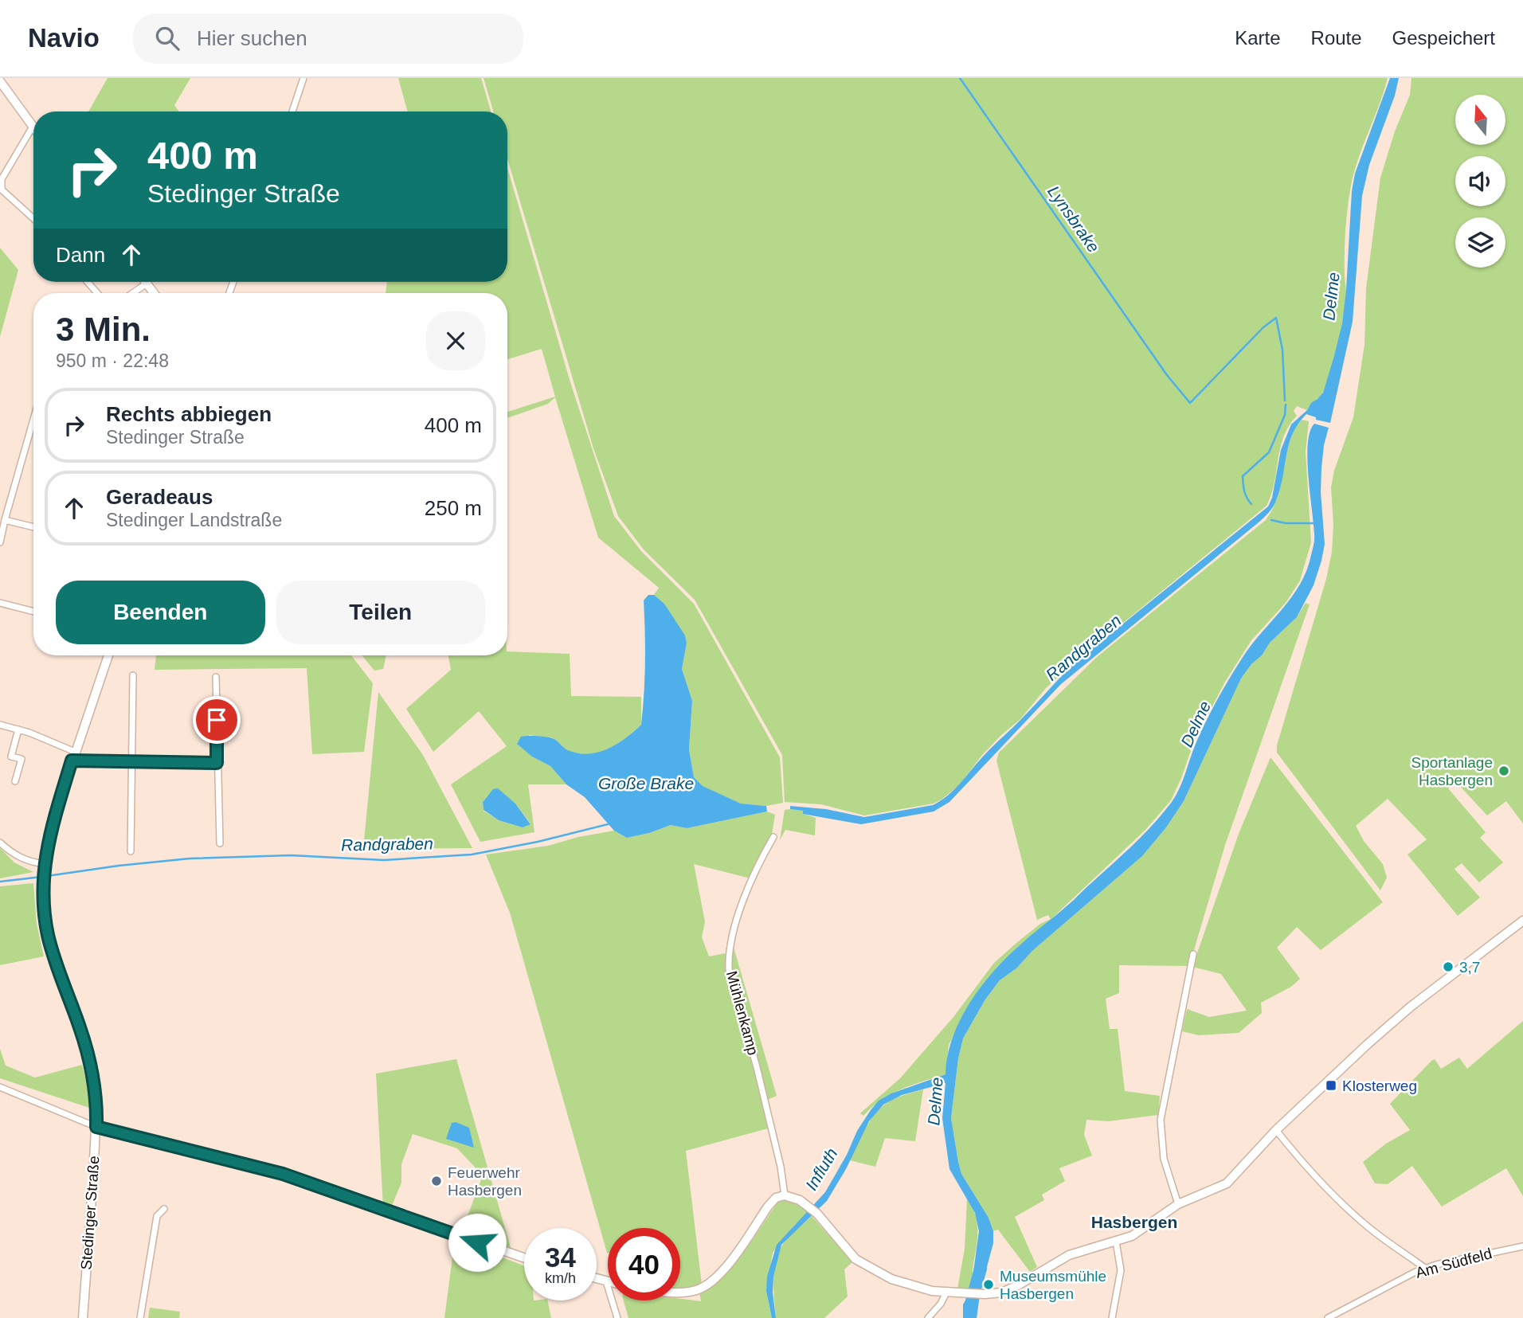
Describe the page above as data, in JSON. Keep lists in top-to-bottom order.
{
  "streets": {
    "street": ["Mühlenkamp", "Stedinger Straße", "Am Südfeld"]
  },
  "districts": ["Hasbergen"],
  "water": [
    "Lynsbrake",
    "Delme",
    "Randgraben",
    "Große Brake",
    "Influth"
  ],
  "places": {
    "other": [
      "Sportanlage Hasbergen",
      "3,7",
      "Feuerwehr Hasbergen",
      "Museumsmühle Hasbergen"
    ],
    "transit": ["Klosterweg"]
  },
  "north": "top",
  "page": {
    "header": "Navio",
    "search": "Hier suchen",
    "nav": ["Karte", "Route", "Gespeichert"],
    "turn": ["400 m", "Stedinger Straße"],
    "then": "Dann",
    "heading": ["3 Min.", "950 m · 22:48"],
    "list": [
      {
        "name": "Rechts abbiegen",
        "note": "Stedinger Straße",
        "value": "400 m"
      },
      {
        "name": "Geradeaus",
        "note": "Stedinger Landstraße",
        "value": "250 m"
      }
    ],
    "buttons": ["Beenden", "Teilen"],
    "speed": "34 km/h",
    "limit": "40"
  }
}
